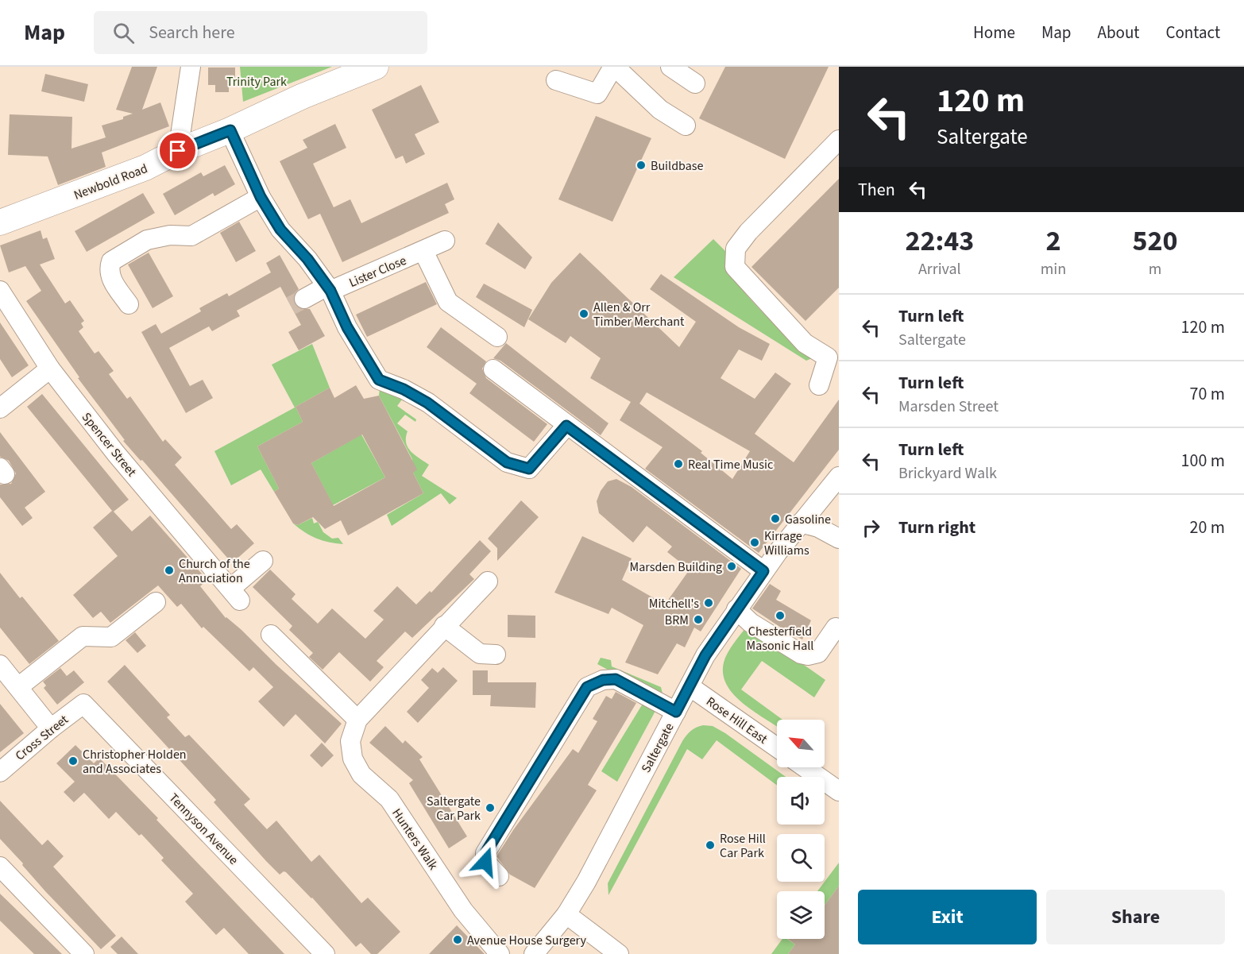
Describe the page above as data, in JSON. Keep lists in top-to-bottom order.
{
  "streets": {
    "main road": ["Newbold Road"],
    "street": [
      "Lister Close",
      "Spencer Street",
      "Rose Hill East",
      "Cross Street",
      "Saltergate",
      "Tennyson Avenue",
      "Hunters Walk"
    ]
  },
  "crossings": [
    ["Rose Hill East", "Saltergate"],
    ["Cross Street", "Tennyson Avenue"]
  ],
  "parks": ["Trinity Park"],
  "places": [
    "Buildbase",
    "Allen & Orr Timber Merchant",
    "Real Time Music",
    "Gasoline",
    "Kirrage Williams",
    "Marsden Building",
    "Church of the Annuciation",
    "Mitchell's",
    "Chesterfield Masonic Hall",
    "BRM",
    "Christopher Holden and Associates",
    "Saltergate Car Park",
    "Rose Hill Car Park",
    "Avenue House Surgery"
  ],
  "north": "top left",
  "page": {
    "header": "Map",
    "search": "Search here",
    "nav": [
      "Home",
      "Map",
      "About",
      "Contact"
    ],
    "turn": ["120 m", "Saltergate"],
    "then": "Then",
    "eta": [
      "22:43",
      "Arrival",
      "2",
      "min",
      "520",
      "m"
    ],
    "list": [
      {
        "name": "Turn left",
        "note": "Saltergate",
        "value": "120 m"
      },
      {
        "name": "Turn left",
        "note": "Marsden Street",
        "value": "70 m"
      },
      {
        "name": "Turn left",
        "note": "Brickyard Walk",
        "value": "100 m"
      },
      {
        "name": "Turn right",
        "value": "20 m"
      }
    ],
    "buttons": ["Exit", "Share"]
  }
}
